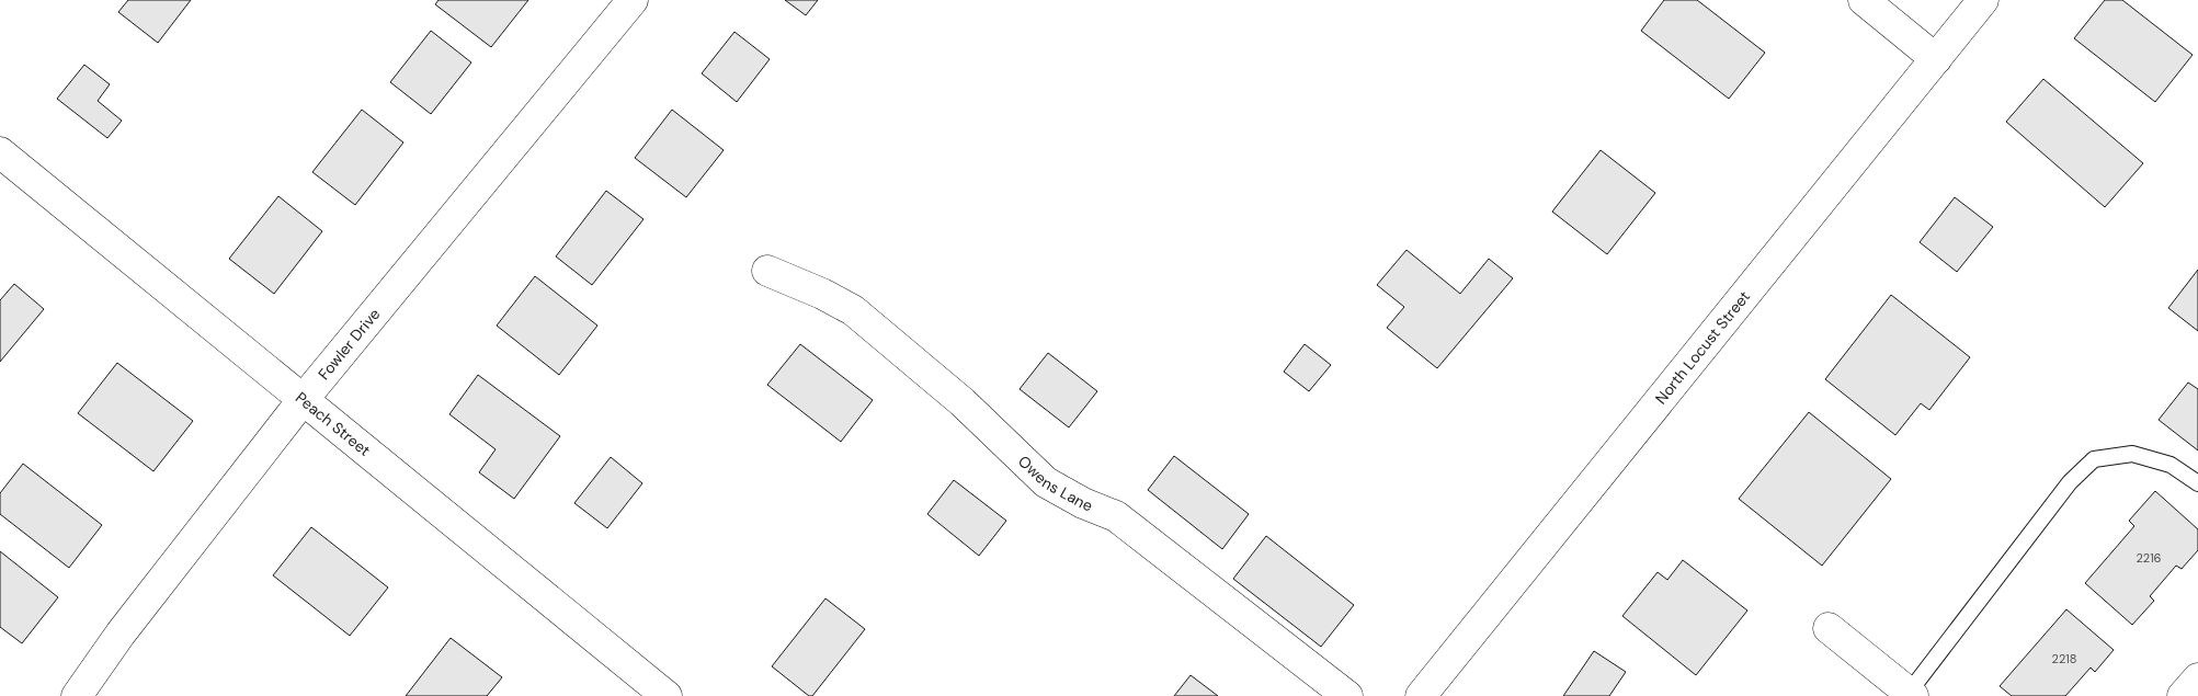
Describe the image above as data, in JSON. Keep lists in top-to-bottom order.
{
  "streets": {
    "street": [
      "Fowler Drive",
      "North Locust Street",
      "Peach Street",
      "Owens Lane"
    ]
  },
  "crossings": [
    ["Fowler Drive", "Peach Street"]
  ],
  "house_numbers": ["2216", "2218"]
}
